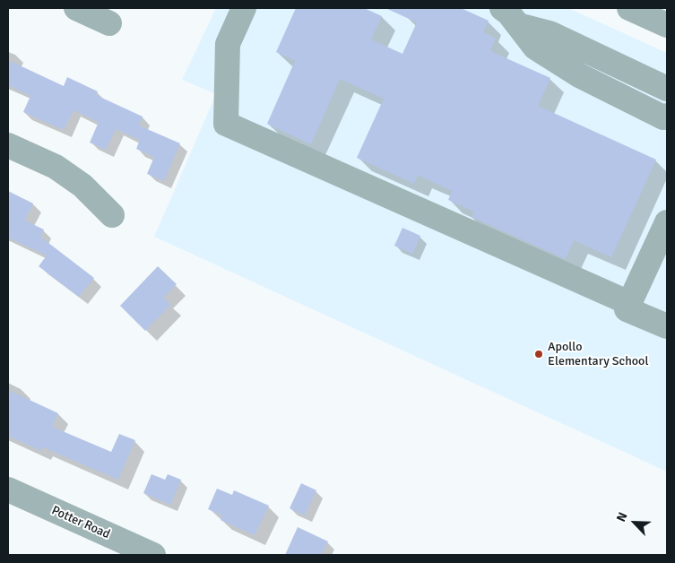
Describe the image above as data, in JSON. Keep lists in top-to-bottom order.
{
  "streets": {
    "street": ["Potter Road"]
  },
  "places": ["Apollo Elementary School"],
  "north": "top left"
}
